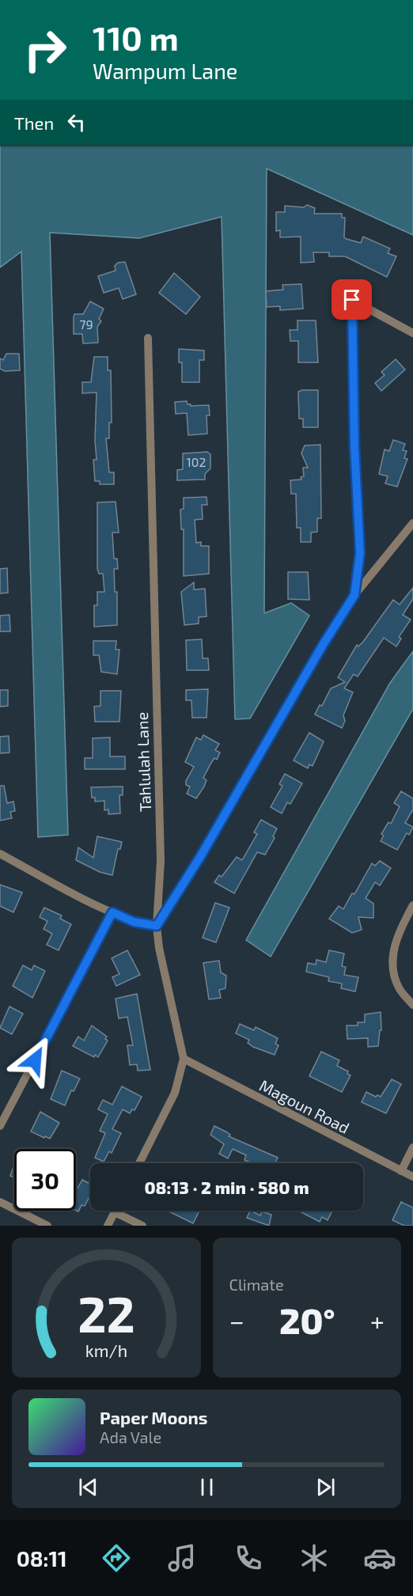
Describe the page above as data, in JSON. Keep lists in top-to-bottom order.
{
  "streets": {
    "street": ["Tahlulah Lane", "Magoun Road"]
  },
  "crossings": [
    ["Tahlulah Lane", "Magoun Road"]
  ],
  "house_numbers": ["79", "102"],
  "page": {
    "turn": ["110 m", "Wampum Lane"],
    "then": "Then",
    "limit": "30",
    "trip": "08:13 · 2 min · 580 m",
    "tile": "Climate",
    "heat": ["−", "20°", "+"],
    "song": ["Paper Moons", "Ada Vale"],
    "tabs": "08:11",
    "gauge": ["22", "km/h"]
  }
}
